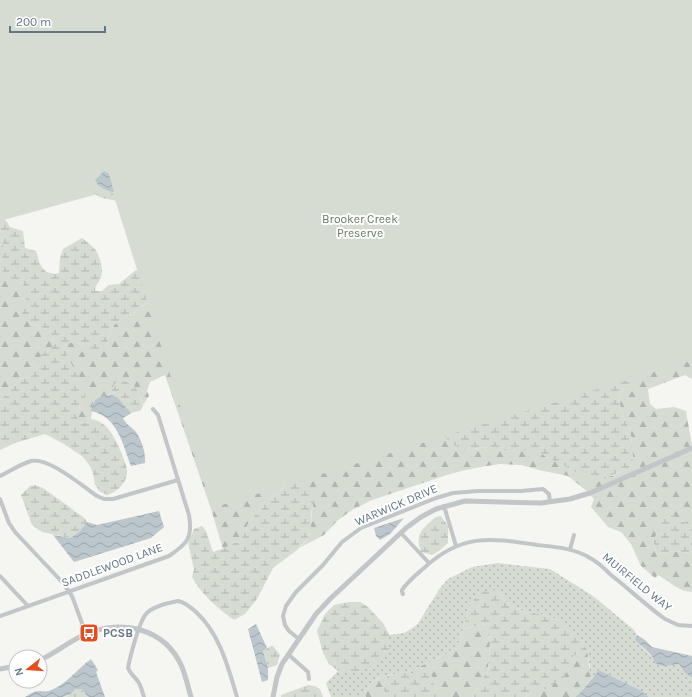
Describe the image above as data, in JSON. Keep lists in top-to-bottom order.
{
  "streets": {
    "street": ["WARWICK DRIVE", "SADDLEWOOD LANE", "MUIRFIELD WAY"]
  },
  "parks": ["Brooker Creek Preserve"],
  "places": {
    "bus stop": ["PCSB"]
  },
  "scale_bar": "200 m",
  "north": "left"
}
